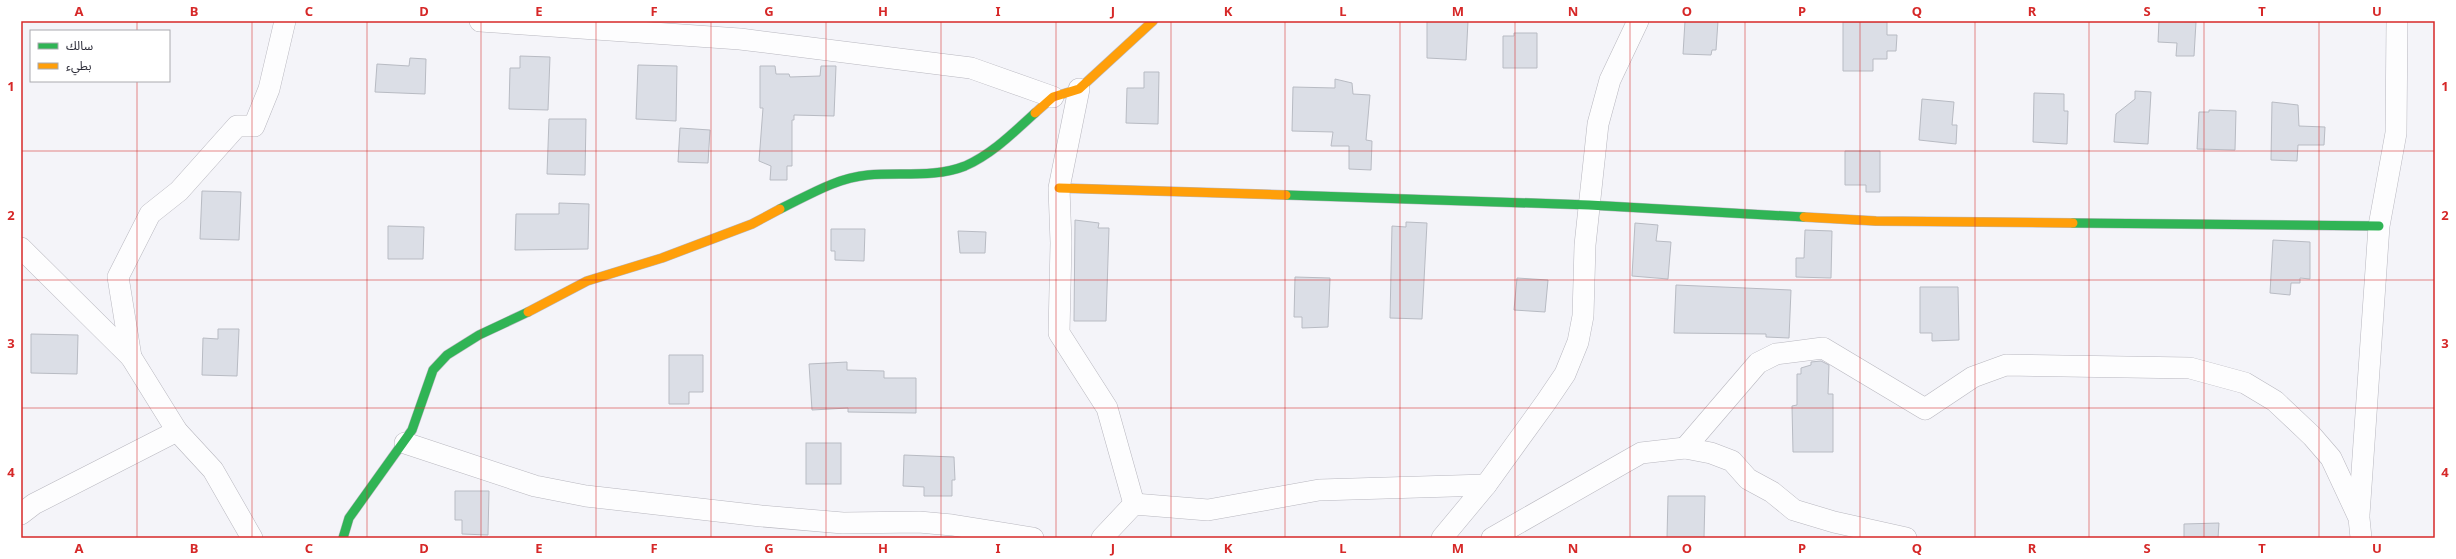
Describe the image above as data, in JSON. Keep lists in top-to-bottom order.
{
  "legend": ["سالك", "بطيء"],
  "grid": {
    "columns": [
      "A",
      "B",
      "C",
      "D",
      "E",
      "F",
      "G",
      "H",
      "I",
      "J",
      "K",
      "L",
      "M",
      "N",
      "O",
      "P",
      "Q",
      "R",
      "S",
      "T",
      "U"
    ],
    "rows": [
      "1",
      "2",
      "3",
      "4"
    ]
  }
}
